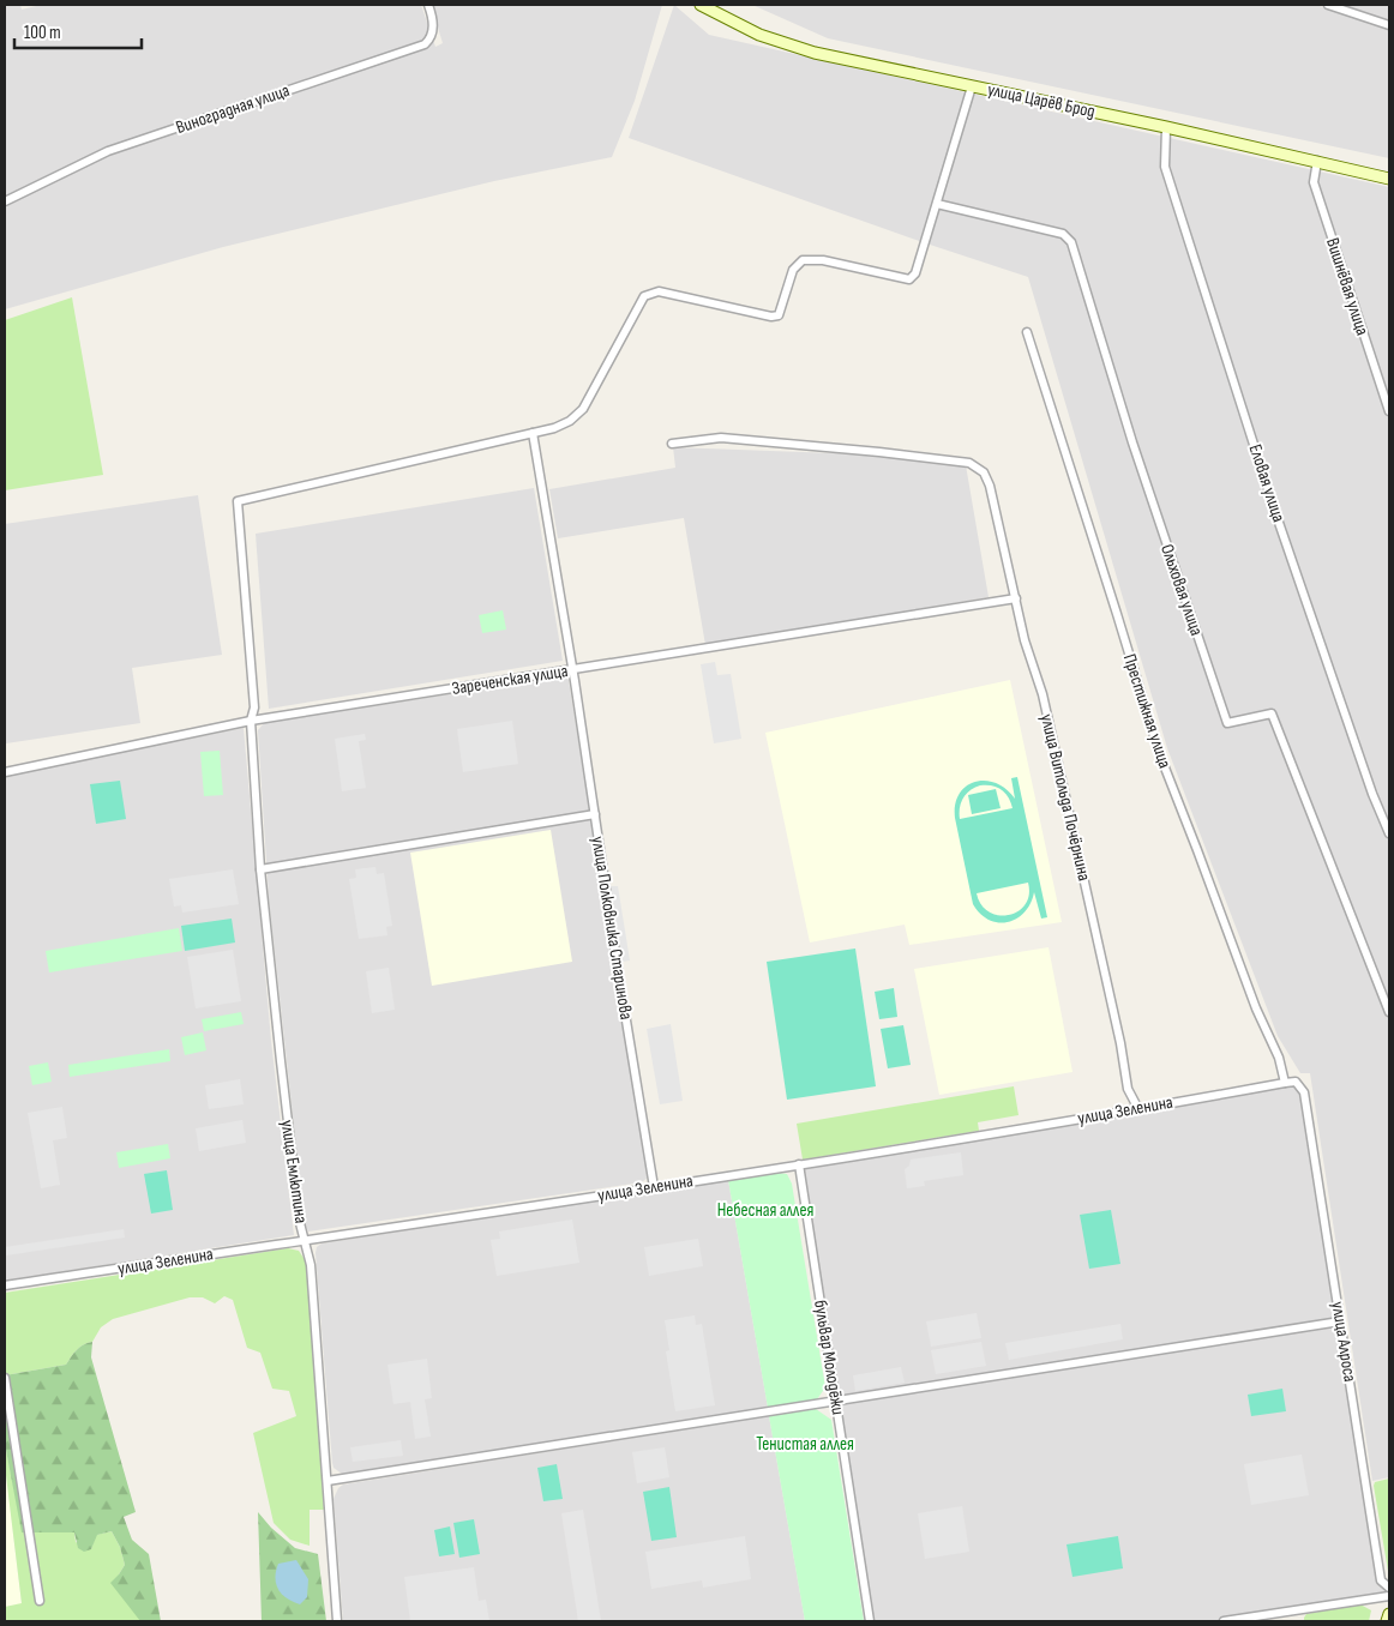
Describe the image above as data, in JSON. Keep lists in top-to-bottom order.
{
  "streets": {
    "street": [
      "улица Царёв Брод",
      "Виноградная улица",
      "Вишнёвая улица",
      "Еловая улица",
      "Ольховая улица",
      "Зареченская улица",
      "Престижная улица",
      "улица Витольда Почёрнина",
      "улица Полковника Старинова",
      "улица Зеленина",
      "улица Емлютина",
      "улица Алроса",
      "бульвар Молодёжи"
    ]
  },
  "crossings": [
    ["улица Царёв Брод", "Вишнёвая улица"],
    ["улица Царёв Брод", "Еловая улица"],
    ["Зареченская улица", "улица Витольда Почёрнина"],
    ["Зареченская улица", "улица Полковника Старинова"],
    ["Зареченская улица", "улица Емлютина"],
    ["Престижная улица", "улица Зеленина"],
    ["Престижная улица", "улица Алроса"],
    ["улица Витольда Почёрнина", "улица Зеленина"],
    ["улица Полковника Старинова", "улица Зеленина"],
    ["улица Полковника Старинова", "улица Емлютина"],
    ["улица Зеленина", "улица Емлютина"],
    ["улица Зеленина", "улица Алроса"],
    ["улица Зеленина", "бульвар Молодёжи"]
  ],
  "parks": ["Небесная аллея", "Тенистая аллея"],
  "scale_bar": "100 m"
}
